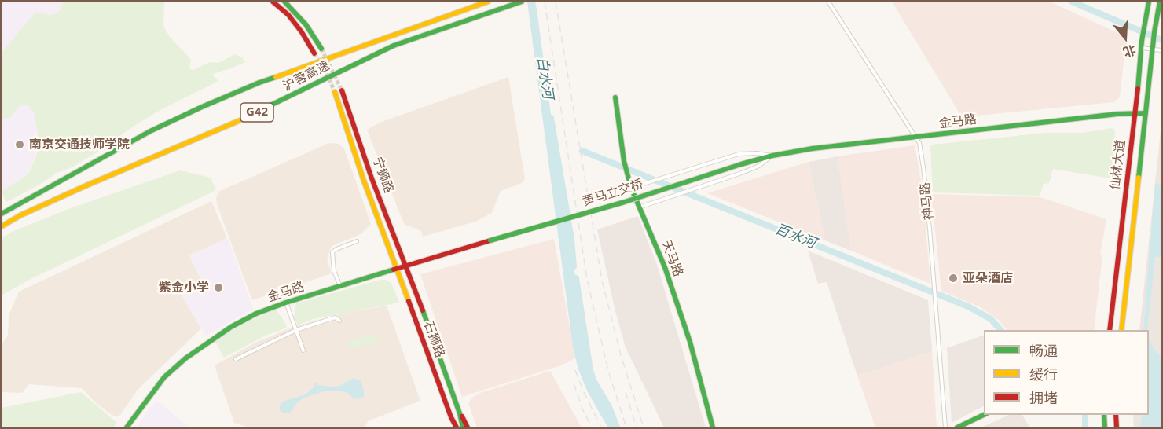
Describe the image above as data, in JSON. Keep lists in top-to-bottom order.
{
  "streets": {
    "main road": [
      "沪蓉高速",
      "G42",
      "金马路",
      "仙林大道",
      "宁狮路",
      "黄马立交桥",
      "天马路",
      "石狮路"
    ],
    "street": ["神马路"]
  },
  "crossings": [
    ["金马路", "仙林大道"],
    ["金马路", "宁狮路"],
    ["金马路", "黄马立交桥"],
    ["金马路", "神马路"],
    ["金马路", "天马路"],
    ["金马路", "石狮路"],
    ["宁狮路", "石狮路"]
  ],
  "water": ["白水河", "百水河"],
  "places": ["南京交通技师学院", "亚朵酒店", "紫金小学"],
  "legend": ["畅通", "缓行", "拥堵"],
  "north": "bottom"
}
